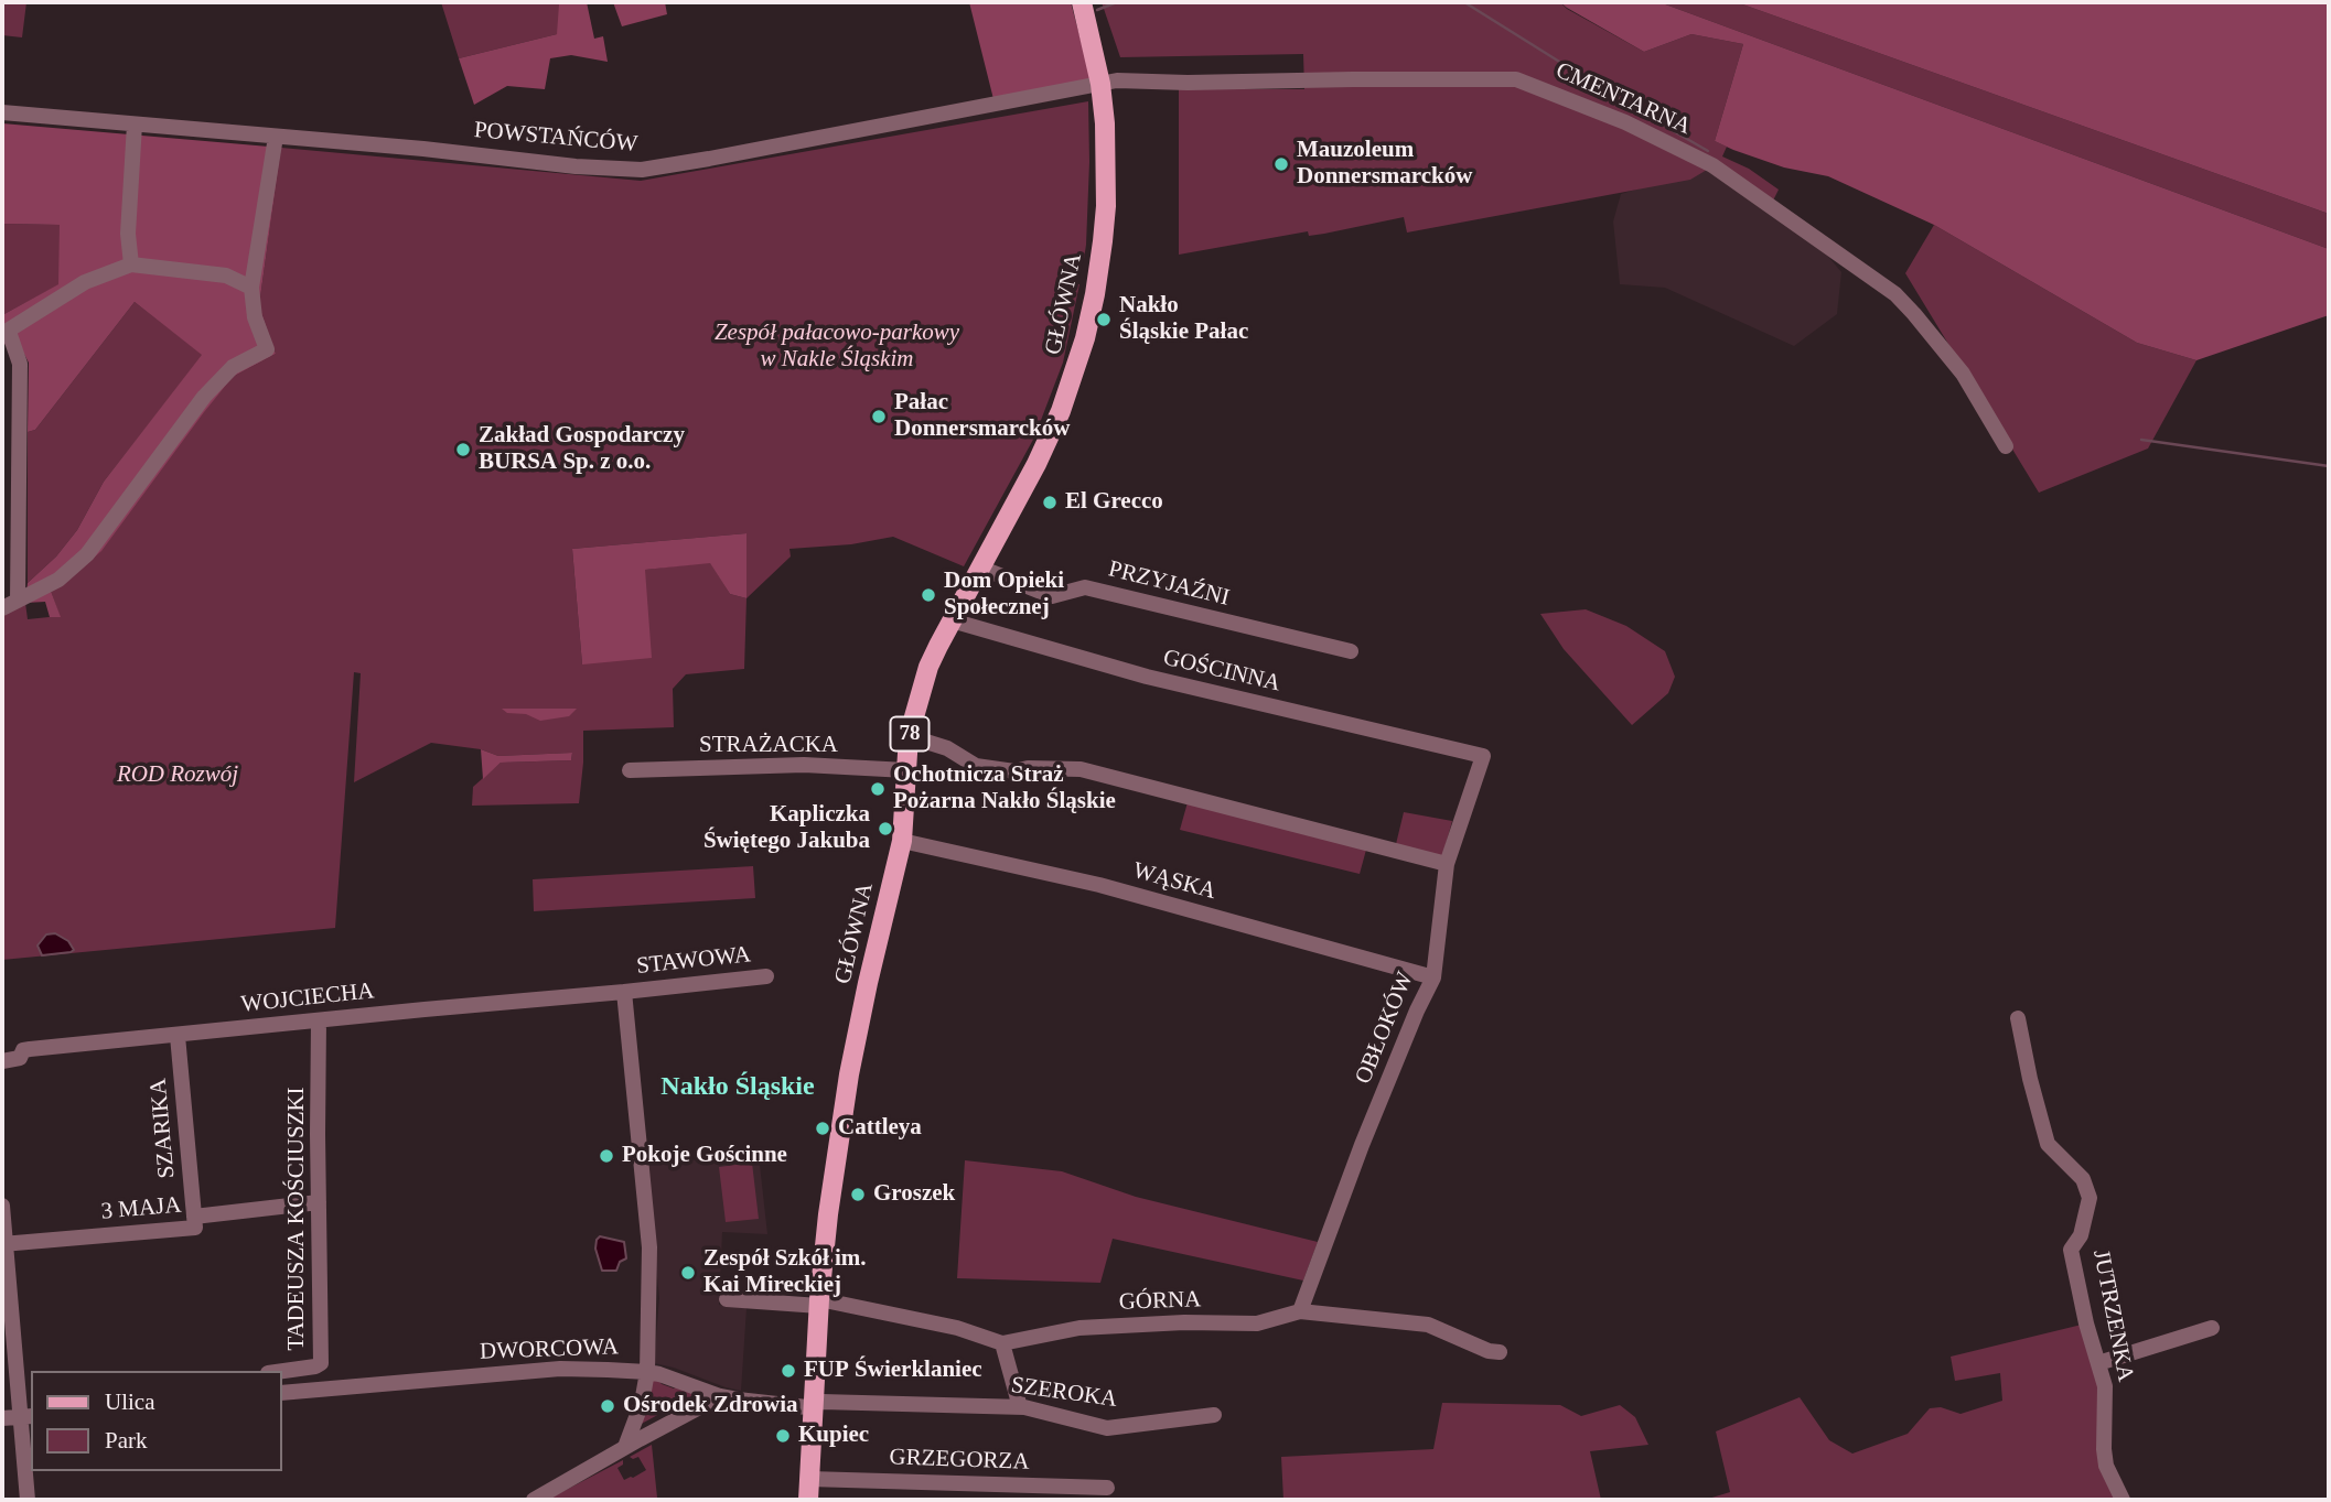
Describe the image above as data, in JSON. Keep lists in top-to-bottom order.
{
  "streets": {
    "main road": ["GŁÓWNA", "78"],
    "street": [
      "CMENTARNA",
      "POWSTAŃCÓW",
      "PRZYJAŹNI",
      "GOŚCINNA",
      "STRAŻACKA",
      "WĄSKA",
      "STAWOWA",
      "WOJCIECHA",
      "OBŁOKÓW",
      "SZARIKA",
      "3 MAJA",
      "TADEUSZA KOŚCIUSZKI",
      "GÓRNA",
      "JUTRZENKA",
      "DWORCOWA",
      "SZEROKA",
      "GRZEGORZA"
    ]
  },
  "crossings": [
    ["CMENTARNA", "POWSTAŃCÓW"],
    ["CMENTARNA", "GŁÓWNA"],
    ["POWSTAŃCÓW", "GŁÓWNA"],
    ["GŁÓWNA", "PRZYJAŹNI"],
    ["GŁÓWNA", "GOŚCINNA"],
    ["GŁÓWNA", "STRAŻACKA"],
    ["GŁÓWNA", "WĄSKA"],
    ["GŁÓWNA", "GÓRNA"],
    ["GŁÓWNA", "DWORCOWA"],
    ["GŁÓWNA", "SZEROKA"],
    ["GŁÓWNA", "GRZEGORZA"],
    ["GOŚCINNA", "OBŁOKÓW"],
    ["WĄSKA", "OBŁOKÓW"],
    ["STAWOWA", "WOJCIECHA"],
    ["WOJCIECHA", "SZARIKA"],
    ["WOJCIECHA", "TADEUSZA KOŚCIUSZKI"],
    ["OBŁOKÓW", "GÓRNA"],
    ["SZARIKA", "3 MAJA"],
    ["3 MAJA", "TADEUSZA KOŚCIUSZKI"],
    ["DWORCOWA", "SZEROKA"]
  ],
  "districts": ["Nakło Śląskie"],
  "parks": ["Zespół pałacowo-parkowy w Nakle Śląskim", "ROD Rozwój"],
  "places": [
    "Mauzoleum Donnersmarcków",
    "Nakło Śląskie Pałac",
    "Pałac Donnersmarcków",
    "Zakład Gospodarczy BURSA Sp. z o.o.",
    "El Grecco",
    "Dom Opieki Społecznej",
    "Ochotnicza Straż Pożarna Nakło Śląskie",
    "Kapliczka Świętego Jakuba",
    "Cattleya",
    "Pokoje Gościnne",
    "Groszek",
    "Zespół Szkół im. Kai Mireckiej",
    "FUP Świerklaniec",
    "Ośrodek Zdrowia",
    "Kupiec"
  ],
  "legend": ["Ulica", "Park"]
}
